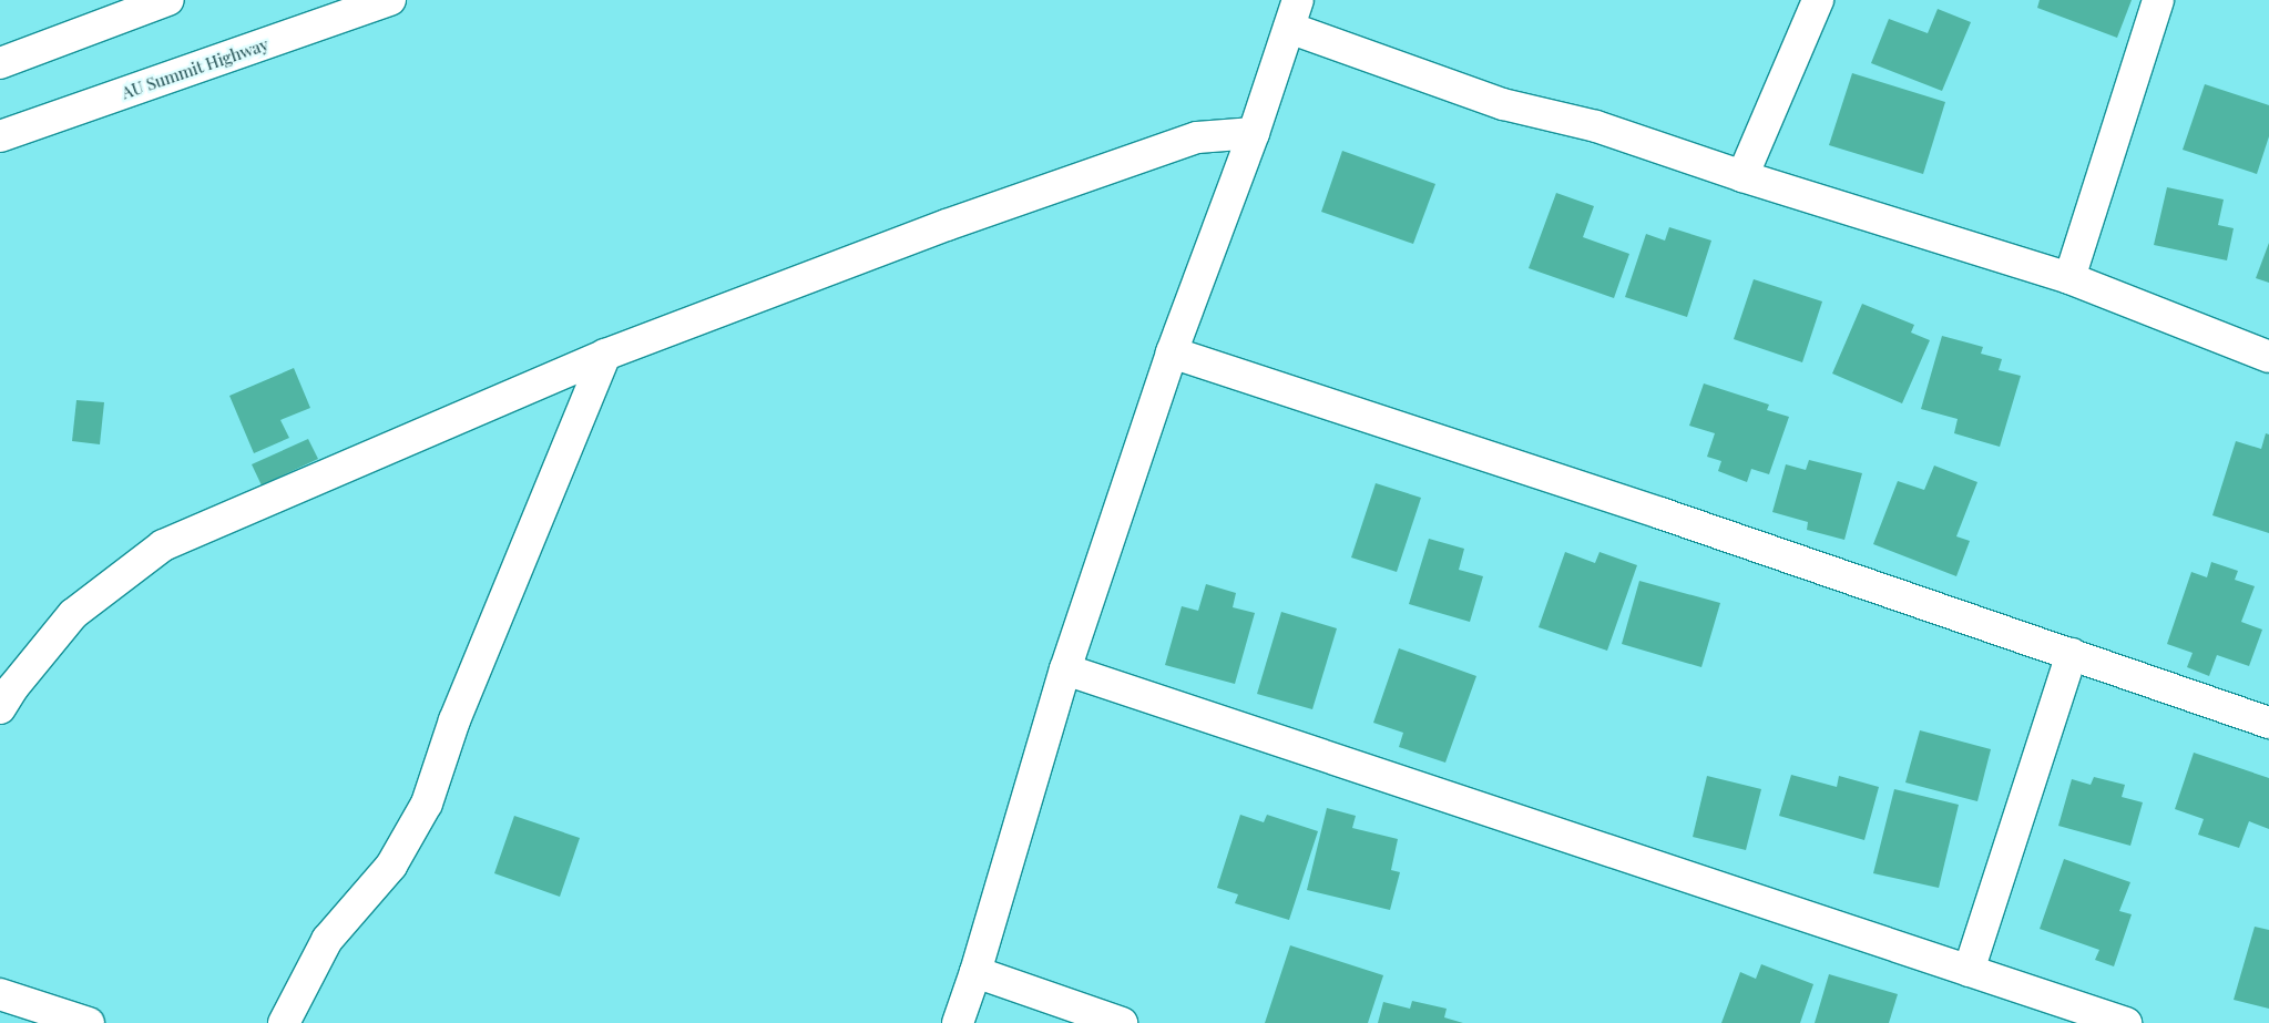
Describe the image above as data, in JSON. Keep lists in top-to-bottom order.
{
  "streets": {
    "street": ["AU Summit Highway"]
  }
}
